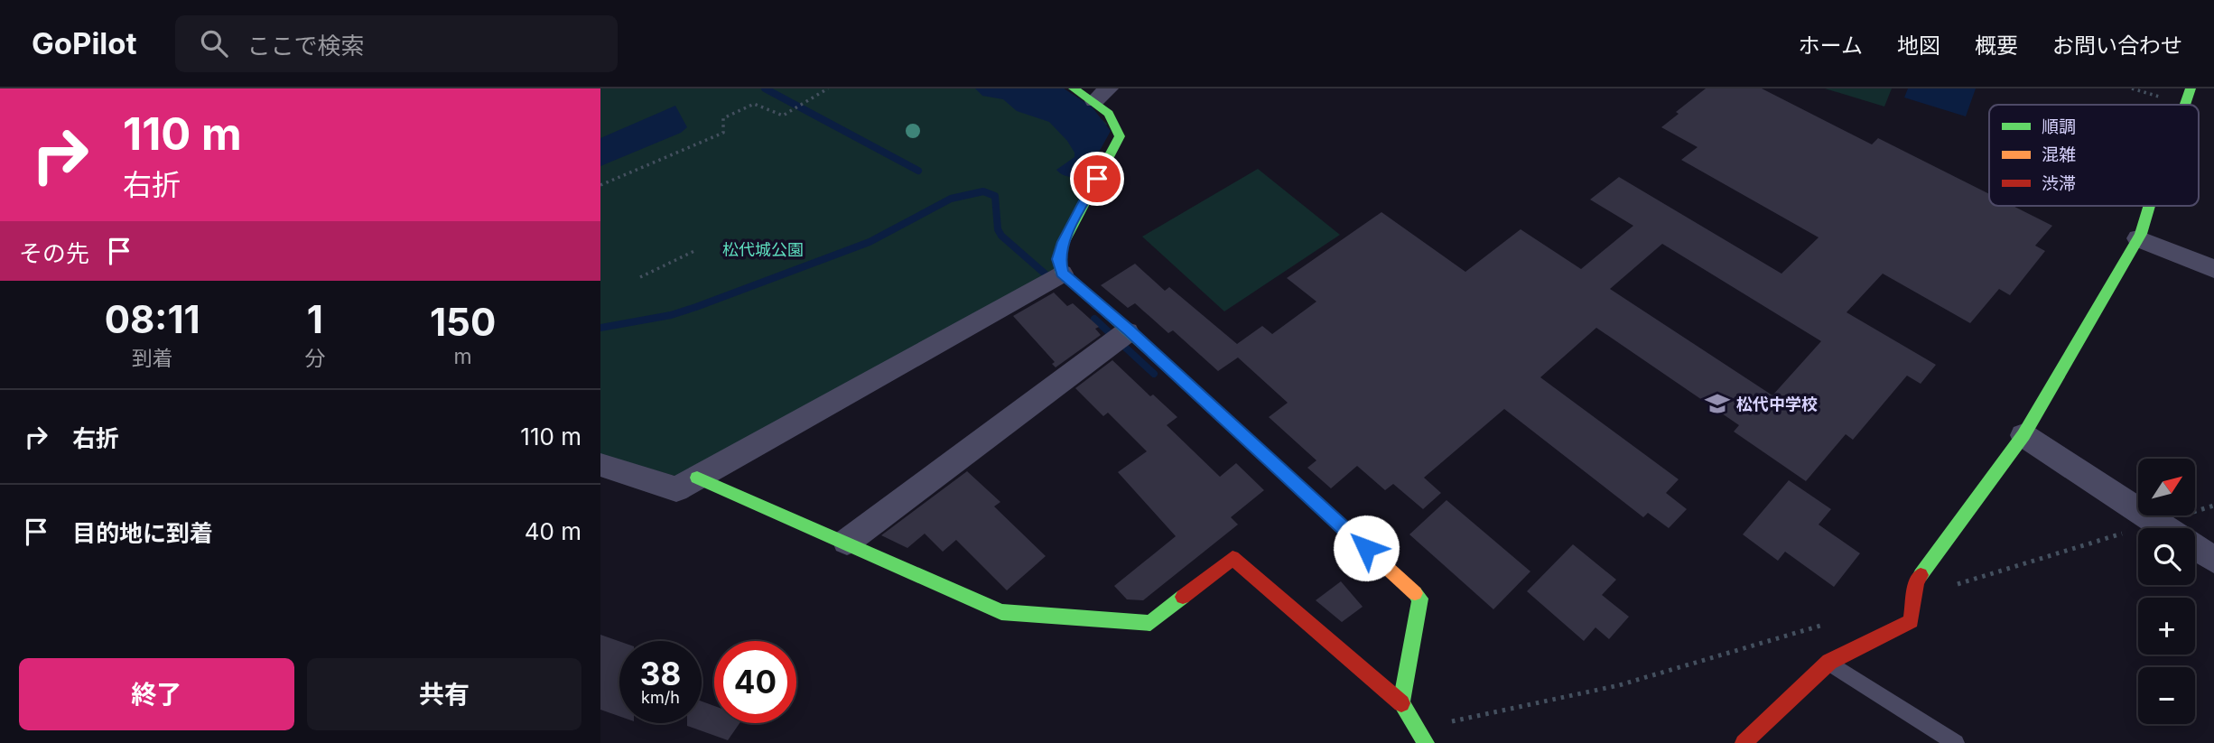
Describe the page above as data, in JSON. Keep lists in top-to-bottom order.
{
  "parks": ["松代城公園"],
  "places": {
    "school or university": ["松代中学校"]
  },
  "legend": ["順調", "混雑", "渋滞"],
  "north": "top right",
  "page": {
    "header": "GoPilot",
    "search": "ここで検索",
    "nav": [
      "ホーム",
      "地図",
      "概要",
      "お問い合わせ"
    ],
    "turn": ["110 m", "右折"],
    "then": "その先",
    "eta": [
      "08:11",
      "到着",
      "1",
      "分",
      "150",
      "m"
    ],
    "list": [
      {
        "name": "右折",
        "value": "110 m"
      },
      {
        "name": "目的地に到着",
        "value": "40 m"
      }
    ],
    "map_buttons": ["+", "−"],
    "speed": "38 km/h",
    "limit": "40",
    "buttons": ["終了", "共有"]
  }
}
